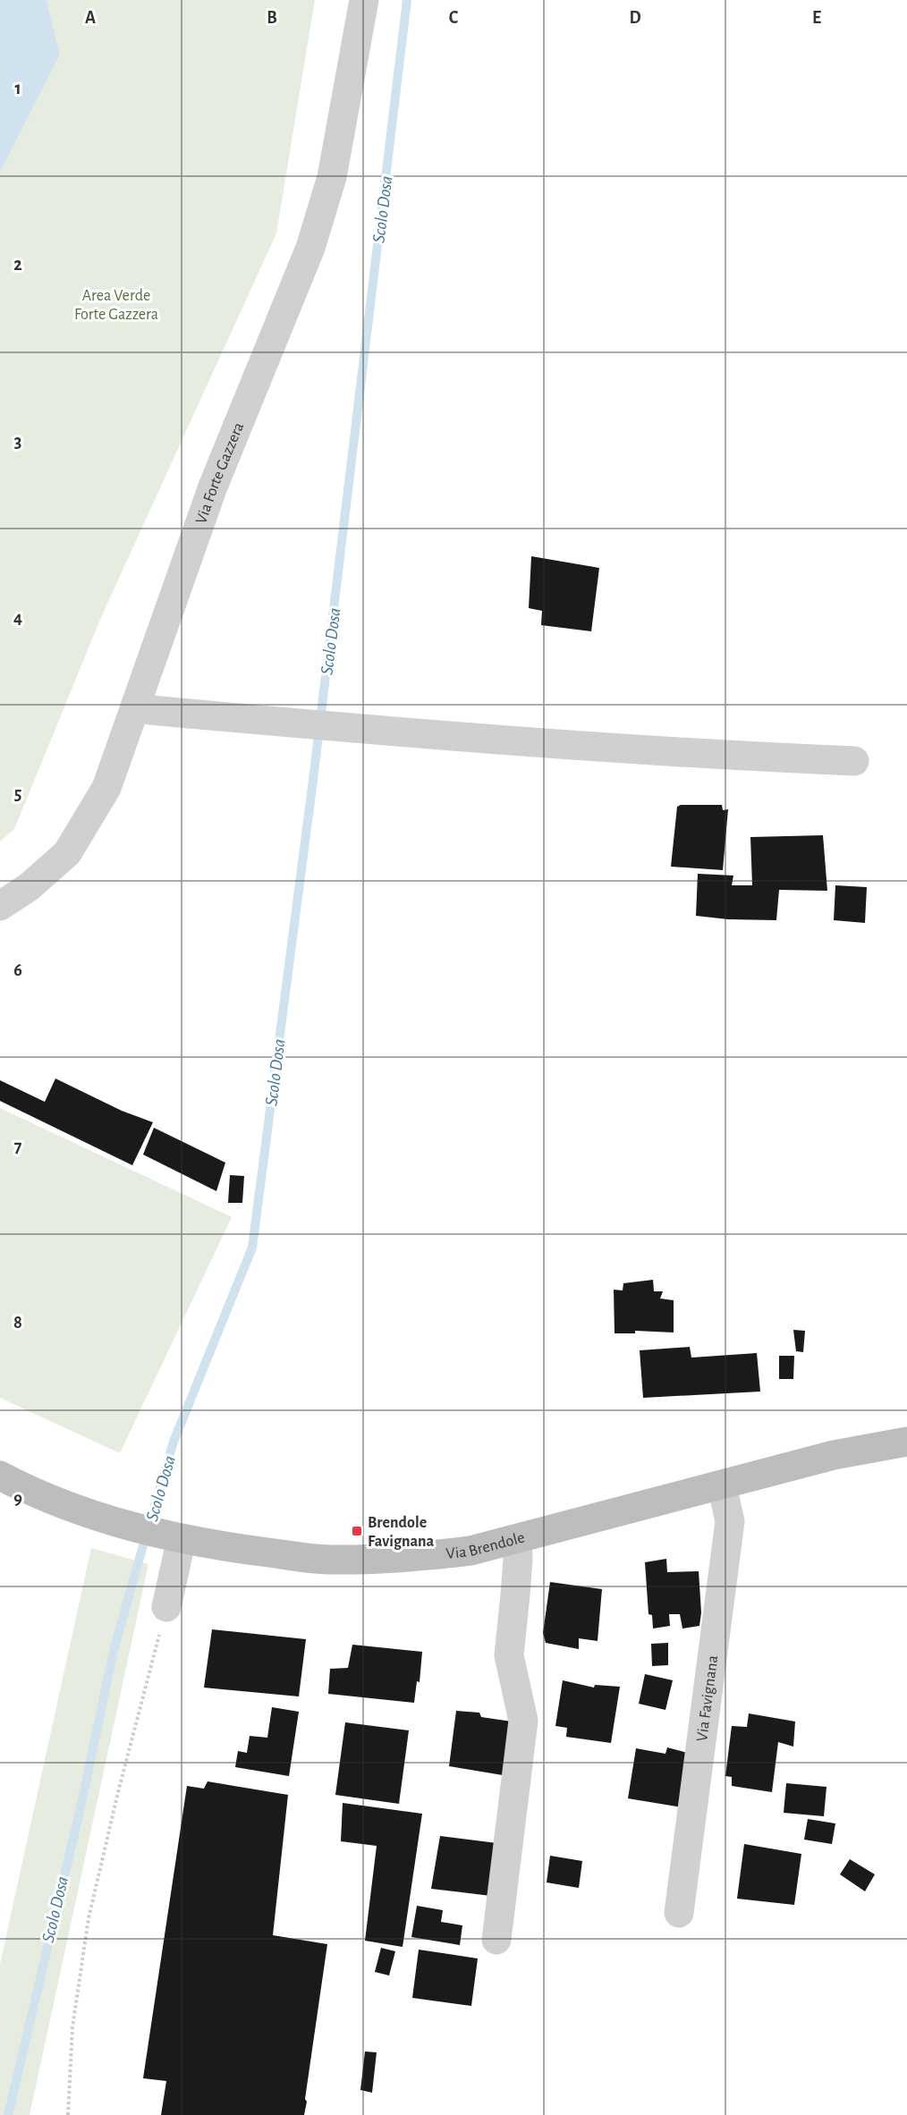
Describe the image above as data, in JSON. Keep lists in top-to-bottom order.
{
  "streets": {
    "street": ["Via Forte Gazzera", "Via Brendole", "Via Favignana"]
  },
  "crossings": [
    ["Via Brendole", "Via Favignana"]
  ],
  "water": ["Scolo Dosa"],
  "parks": ["Area Verde Forte Gazzera"],
  "places": {
    "transit": ["Brendole Favignana"]
  },
  "grid": {
    "columns": [
      "A",
      "B",
      "C",
      "D",
      "E"
    ],
    "rows": [
      "1",
      "2",
      "3",
      "4",
      "5",
      "6",
      "7",
      "8",
      "9"
    ]
  }
}
